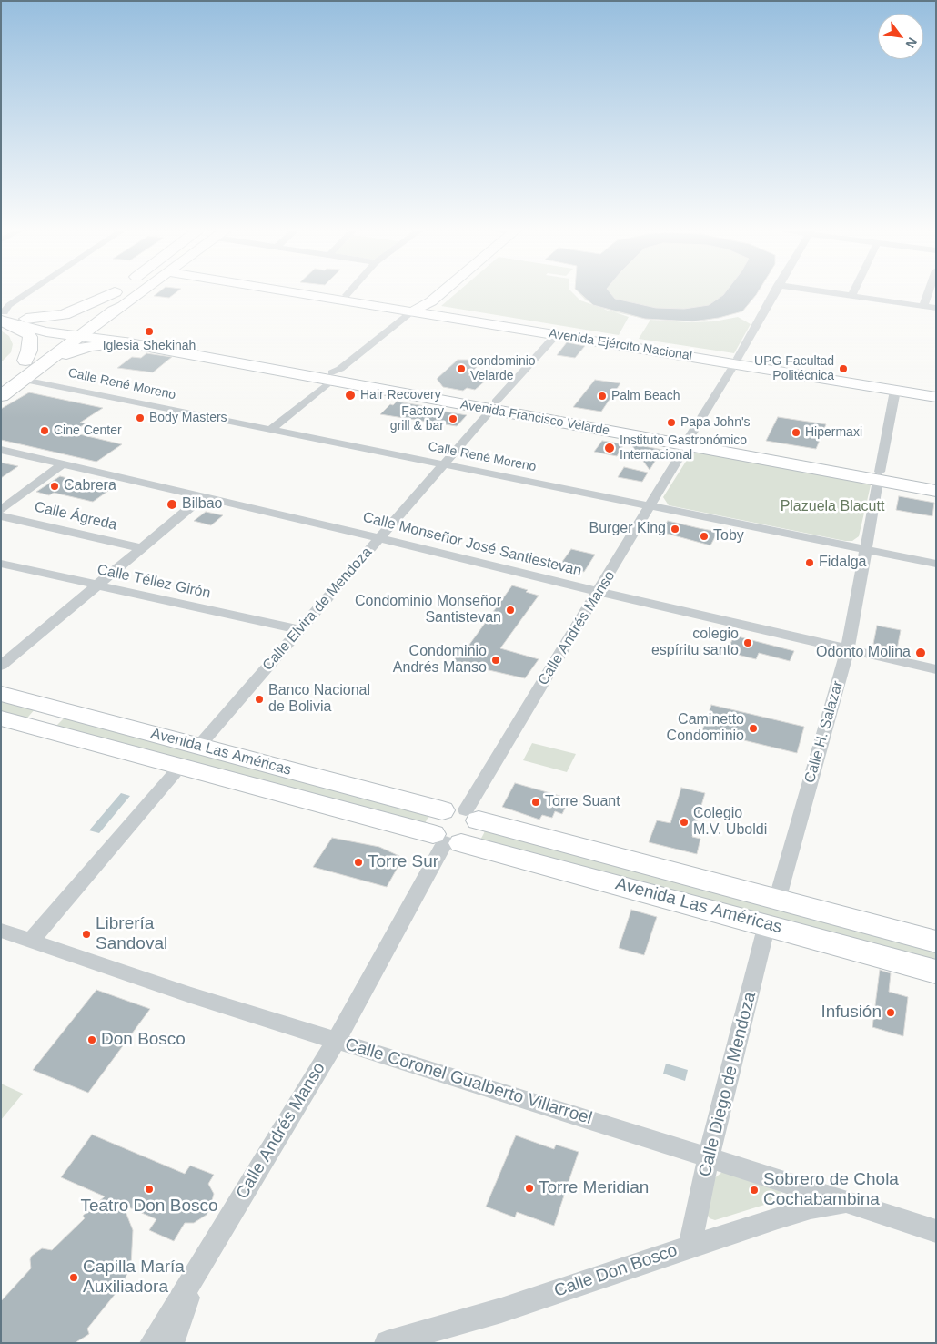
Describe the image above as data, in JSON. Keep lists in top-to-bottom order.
{
  "streets": {
    "street": [
      "Avenida Ejército Nacional",
      "Calle René Moreno",
      "Avenida Francisco Velarde",
      "Calle Ágreda",
      "Calle Monseñor José Santiestevan",
      "Calle Téllez Girón",
      "Calle Elvira de Mendoza",
      "Calle Andrés Manso",
      "Calle H. Salazar",
      "Avenida Las Américas",
      "Calle Coronel Gualberto Villarroel",
      "Calle Diego de Mendoza",
      "Calle Don Bosco"
    ]
  },
  "crossings": [
    ["Avenida Ejército Nacional", "Calle Andrés Manso"],
    ["Calle René Moreno", "Calle Elvira de Mendoza"],
    ["Calle René Moreno", "Calle Andrés Manso"],
    ["Calle René Moreno", "Calle H. Salazar"],
    ["Avenida Francisco Velarde", "Calle Elvira de Mendoza"],
    ["Avenida Francisco Velarde", "Calle Andrés Manso"],
    ["Avenida Francisco Velarde", "Calle H. Salazar"],
    ["Calle Monseñor José Santiestevan", "Calle Elvira de Mendoza"],
    ["Calle Monseñor José Santiestevan", "Calle Andrés Manso"],
    ["Calle Monseñor José Santiestevan", "Calle H. Salazar"],
    ["Calle Téllez Girón", "Calle Elvira de Mendoza"],
    ["Calle Elvira de Mendoza", "Avenida Las Américas"],
    ["Calle Andrés Manso", "Avenida Las Américas"],
    ["Calle Andrés Manso", "Calle Coronel Gualberto Villarroel"],
    ["Calle H. Salazar", "Avenida Las Américas"],
    ["Calle H. Salazar", "Calle Diego de Mendoza"],
    ["Avenida Las Américas", "Calle Diego de Mendoza"],
    ["Calle Coronel Gualberto Villarroel", "Calle Diego de Mendoza"],
    ["Calle Coronel Gualberto Villarroel", "Calle Don Bosco"],
    ["Calle Diego de Mendoza", "Calle Don Bosco"]
  ],
  "parks": ["Plazuela Blacutt"],
  "places": [
    "Iglesia Shekinah",
    "condominio Velarde",
    "UPG Facultad Politécnica",
    "Hair Recovery",
    "Palm Beach",
    "Body Masters",
    "Factory grill & bar",
    "Papa John's",
    "Cine Center",
    "Hipermaxi",
    "Instituto Gastronómico Internacional",
    "Cabrera",
    "Bilbao",
    "Burger King",
    "Toby",
    "Fidalga",
    "Condominio Monseñor Santistevan",
    "colegio espíritu santo",
    "Odonto Molina",
    "Condominio Andrés Manso",
    "Banco Nacional de Bolivia",
    "Caminetto Condominio",
    "Torre Suant",
    "Colegio M.V. Uboldi",
    "Torre Sur",
    "Librería Sandoval",
    "Infusión",
    "Don Bosco",
    "Torre Meridian",
    "Teatro Don Bosco",
    "Sobrero de Chola Cochabambina",
    "Capilla María Auxiliadora"
  ],
  "north": "bottom right"
}
